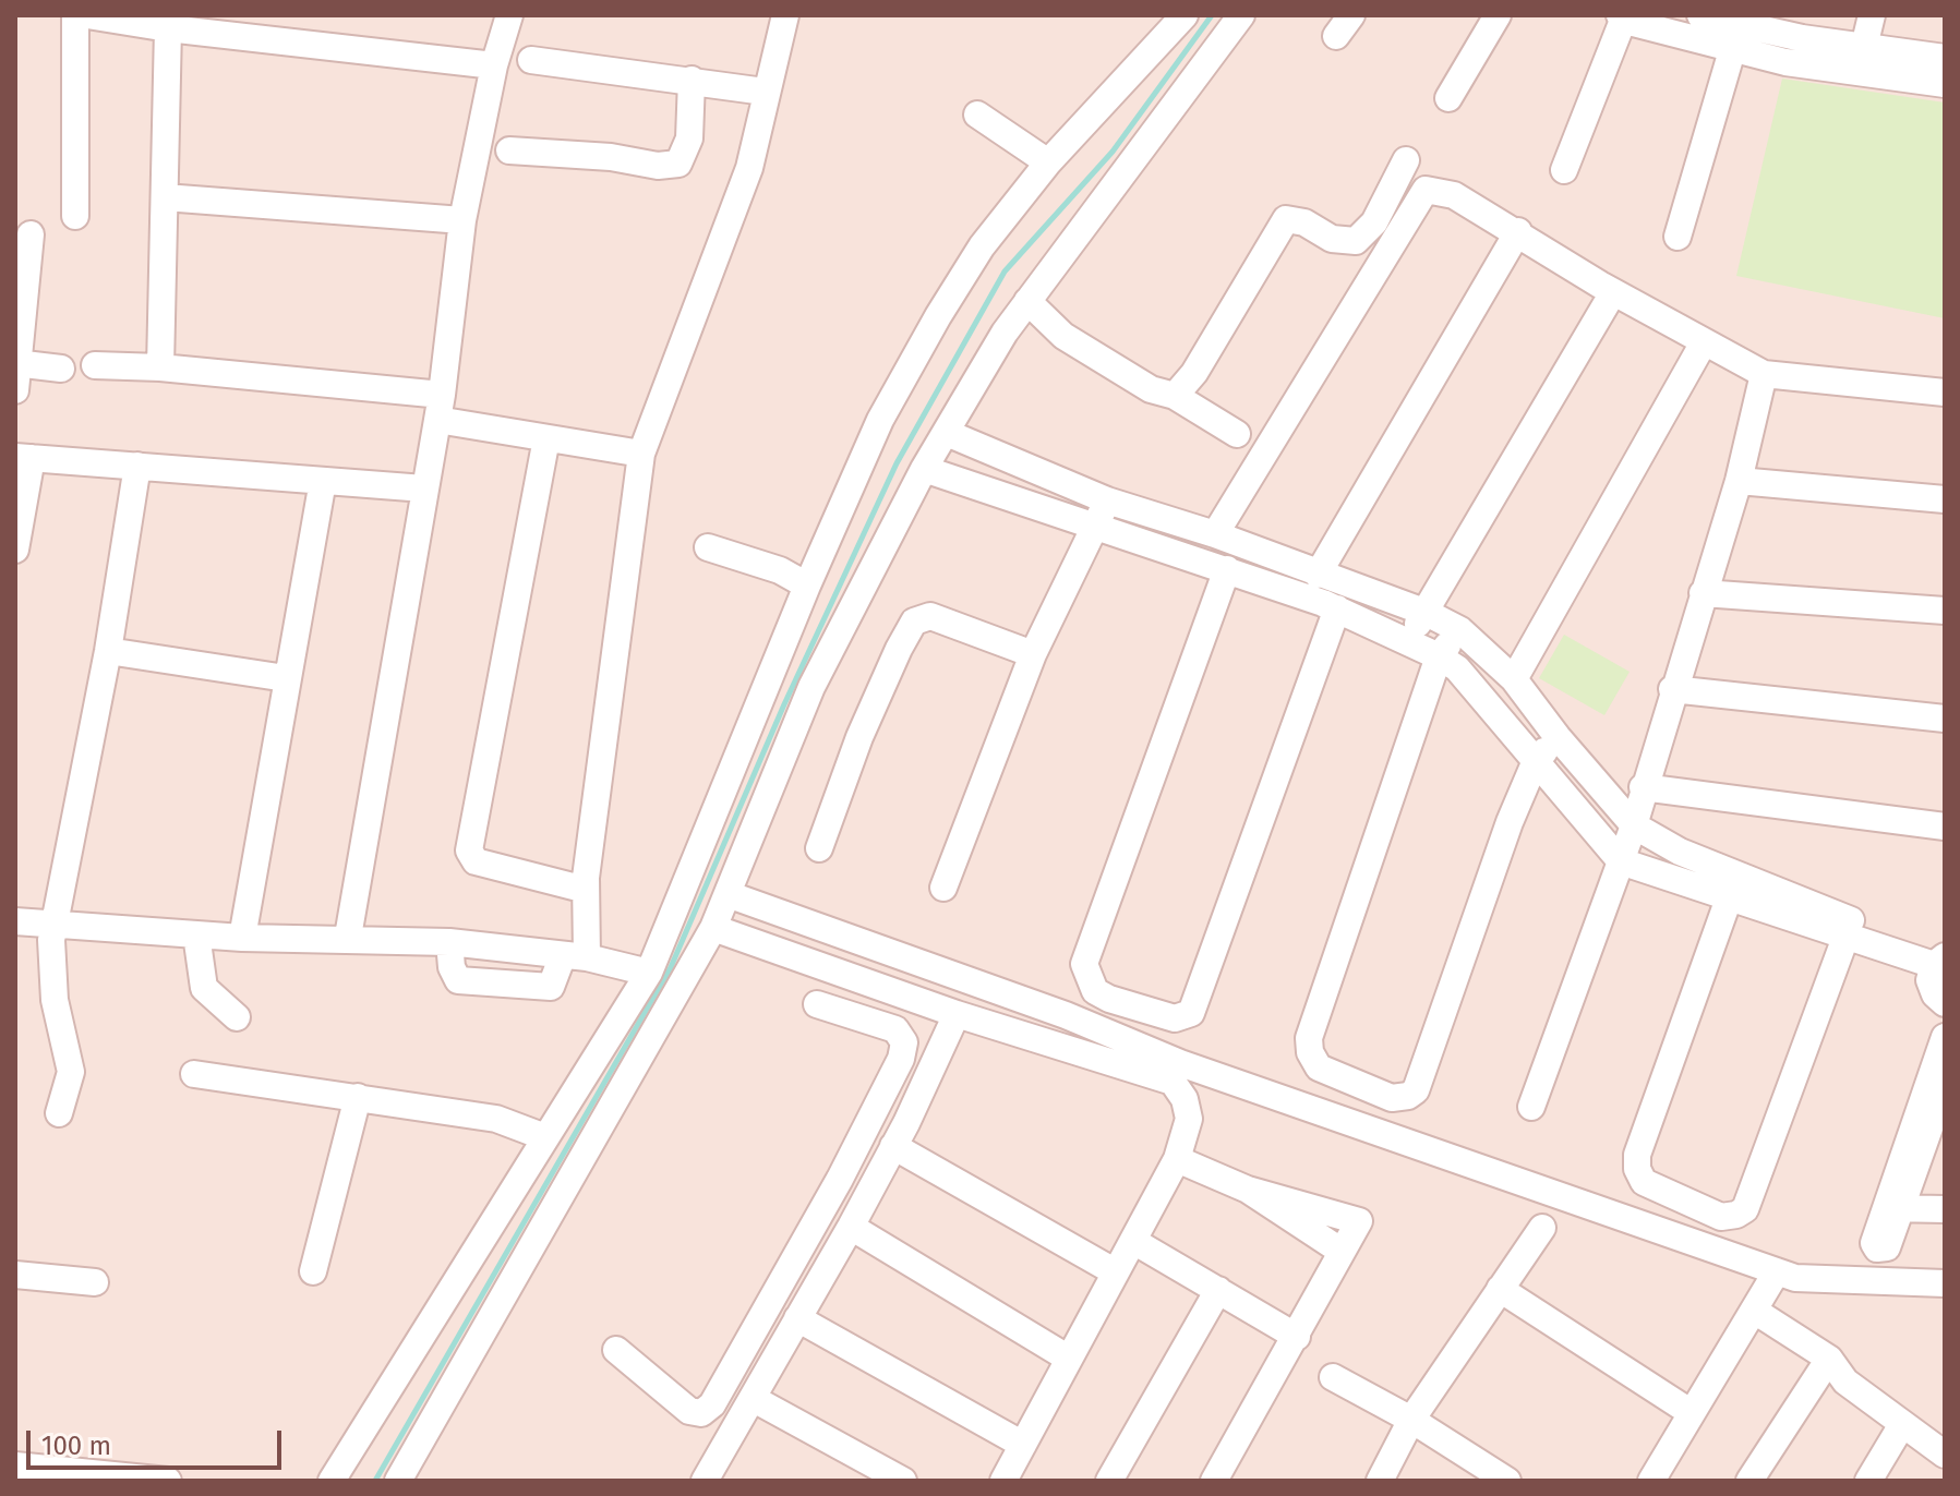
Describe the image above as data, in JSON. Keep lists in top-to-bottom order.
{
  "scale_bar": "100 m"
}
